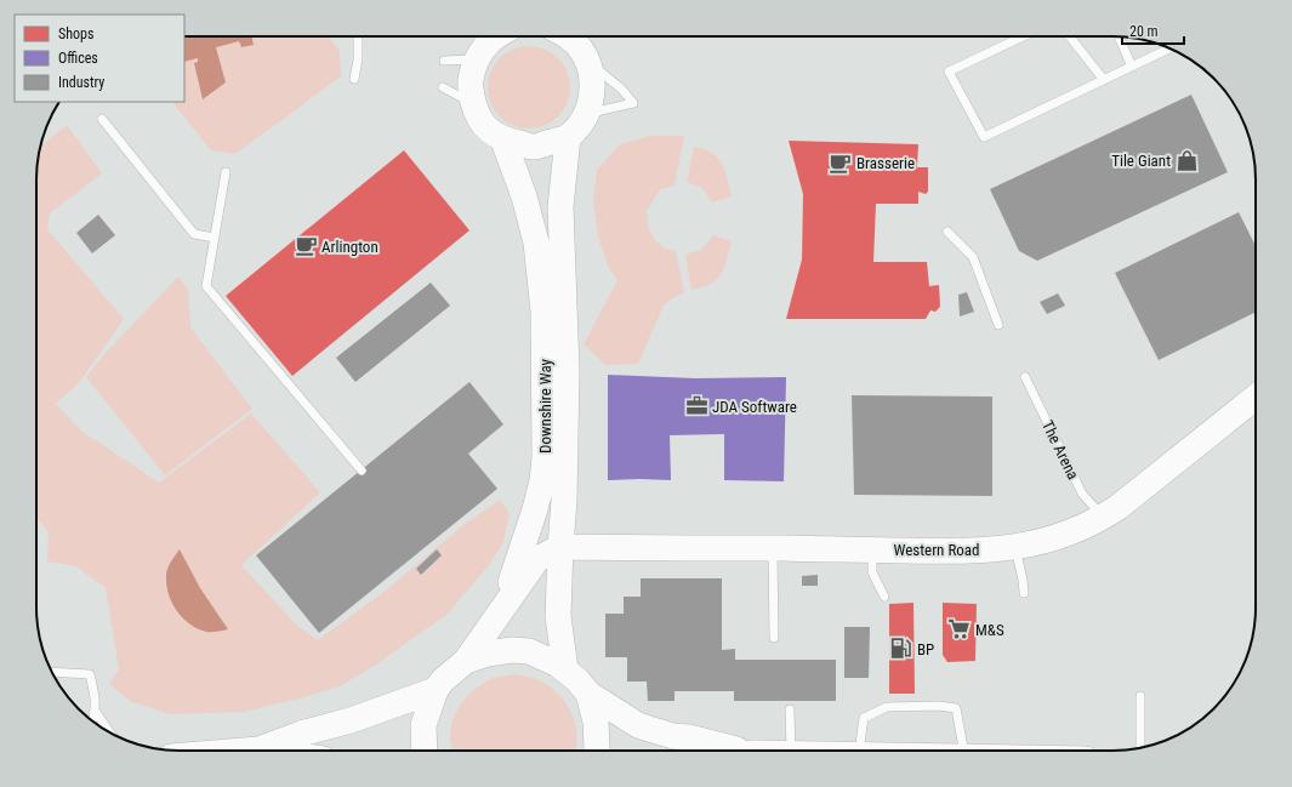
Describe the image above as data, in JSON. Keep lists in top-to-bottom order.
{
  "streets": {
    "street": ["Downshire Way", "Western Road"],
    "lane": ["The Arena"]
  },
  "crossings": [
    ["Downshire Way", "Western Road"],
    ["The Arena", "Western Road"]
  ],
  "places": {
    "shop": ["Tile Giant"],
    "cafe": ["Brasserie", "Arlington"],
    "office": ["JDA Software"],
    "supermarket": ["M&S"],
    "fuel station": ["BP"]
  },
  "legend": ["Shops", "Offices", "Industry"],
  "scale_bar": "20 m"
}
